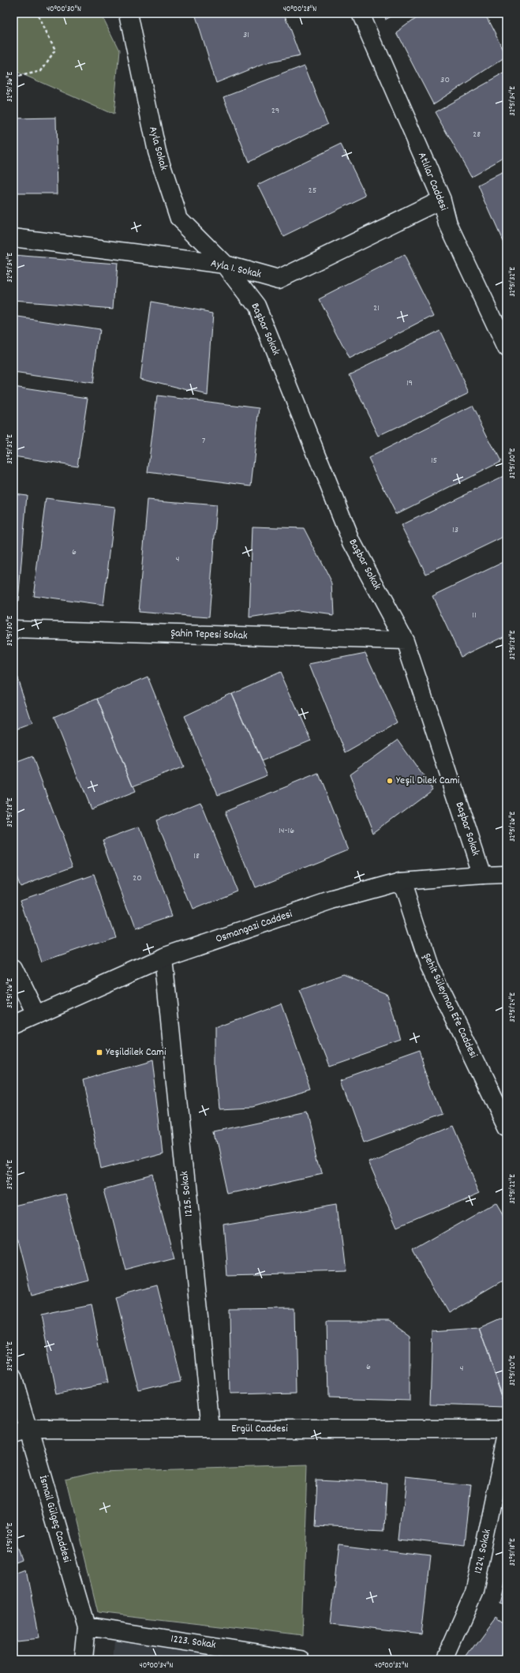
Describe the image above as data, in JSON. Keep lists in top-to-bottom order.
{
  "streets": {
    "street": [
      "Ayla Sokak",
      "Atlılar Caddesi",
      "Ayla 1. Sokak",
      "Başbar Sokak",
      "Şahin Tepesi Sokak",
      "Osmangazi Caddesi",
      "Şehit Süleyman Efe Caddesi",
      "1225. Sokak",
      "Ergül Caddesi",
      "İsmail Gülgeç Caddesi",
      "1224. Sokak",
      "1223. Sokak"
    ]
  },
  "crossings": [
    ["Ayla Sokak", "Ayla 1. Sokak"],
    ["Ayla Sokak", "Başbar Sokak"],
    ["Atlılar Caddesi", "Ayla 1. Sokak"],
    ["Ayla 1. Sokak", "Başbar Sokak"],
    ["Başbar Sokak", "Şahin Tepesi Sokak"],
    ["Başbar Sokak", "Osmangazi Caddesi"],
    ["Osmangazi Caddesi", "Şehit Süleyman Efe Caddesi"],
    ["Osmangazi Caddesi", "1225. Sokak"],
    ["1225. Sokak", "Ergül Caddesi"],
    ["Ergül Caddesi", "İsmail Gülgeç Caddesi"],
    ["İsmail Gülgeç Caddesi", "1223. Sokak"]
  ],
  "places": {
    "other": ["Yeşil Dilek Cami"],
    "transit": ["Yeşildilek Cami"]
  },
  "house_numbers": [
    "31",
    "30",
    "29",
    "28",
    "25",
    "21",
    "19",
    "7",
    "15",
    "13",
    "6",
    "4",
    "11",
    "14-16",
    "18",
    "20",
    "6",
    "4"
  ],
  "coordinates": [
    "40°00'30\"N",
    "40°00'28\"N",
    "32°51'36\"E",
    "32°51'34\"E",
    "32°51'32\"E",
    "32°51'30\"E",
    "32°51'28\"E",
    "32°51'26\"E",
    "32°51'24\"E",
    "32°51'22\"E",
    "32°51'20\"E",
    "32°51'18\"E",
    "40°00'34\"N",
    "40°00'32\"N"
  ]
}
